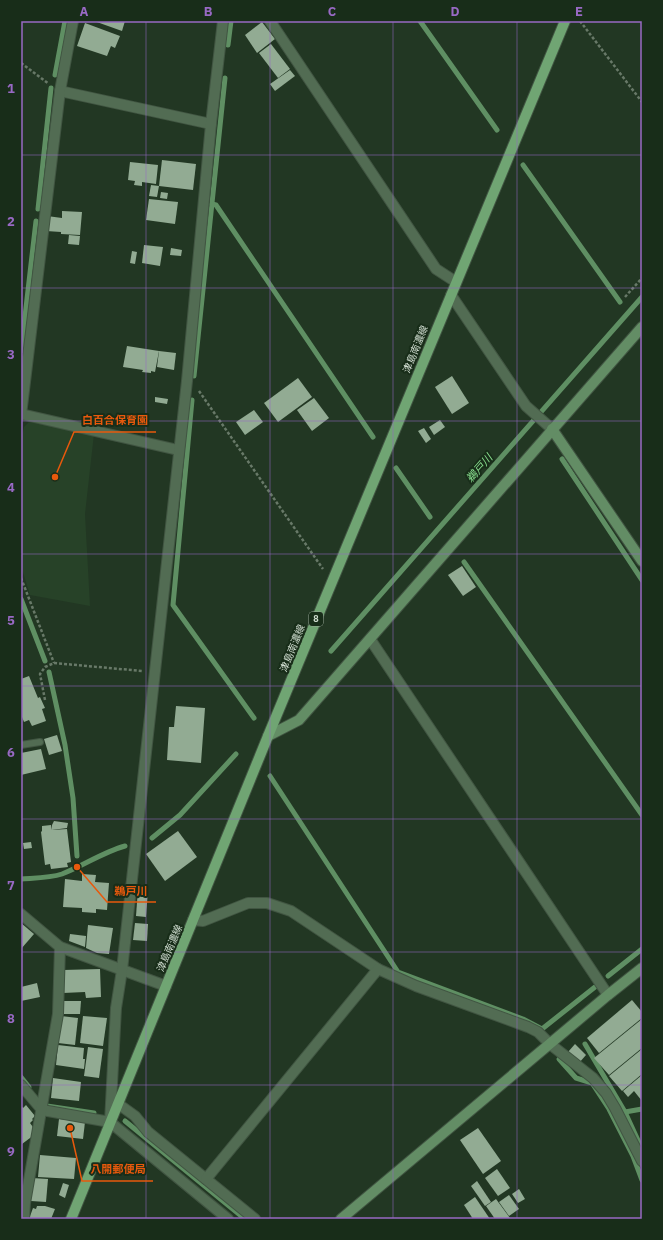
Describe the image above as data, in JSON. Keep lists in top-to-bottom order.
{
  "streets": {
    "main road": ["津島南濃線", "8"]
  },
  "water": ["鵜戸川"],
  "places": ["白百合保育園", "鵜戸川", "八開郵便局"],
  "grid": {
    "columns": [
      "A",
      "B",
      "C",
      "D",
      "E"
    ],
    "rows": [
      "1",
      "2",
      "3",
      "4",
      "5",
      "6",
      "7",
      "8",
      "9"
    ]
  }
}
